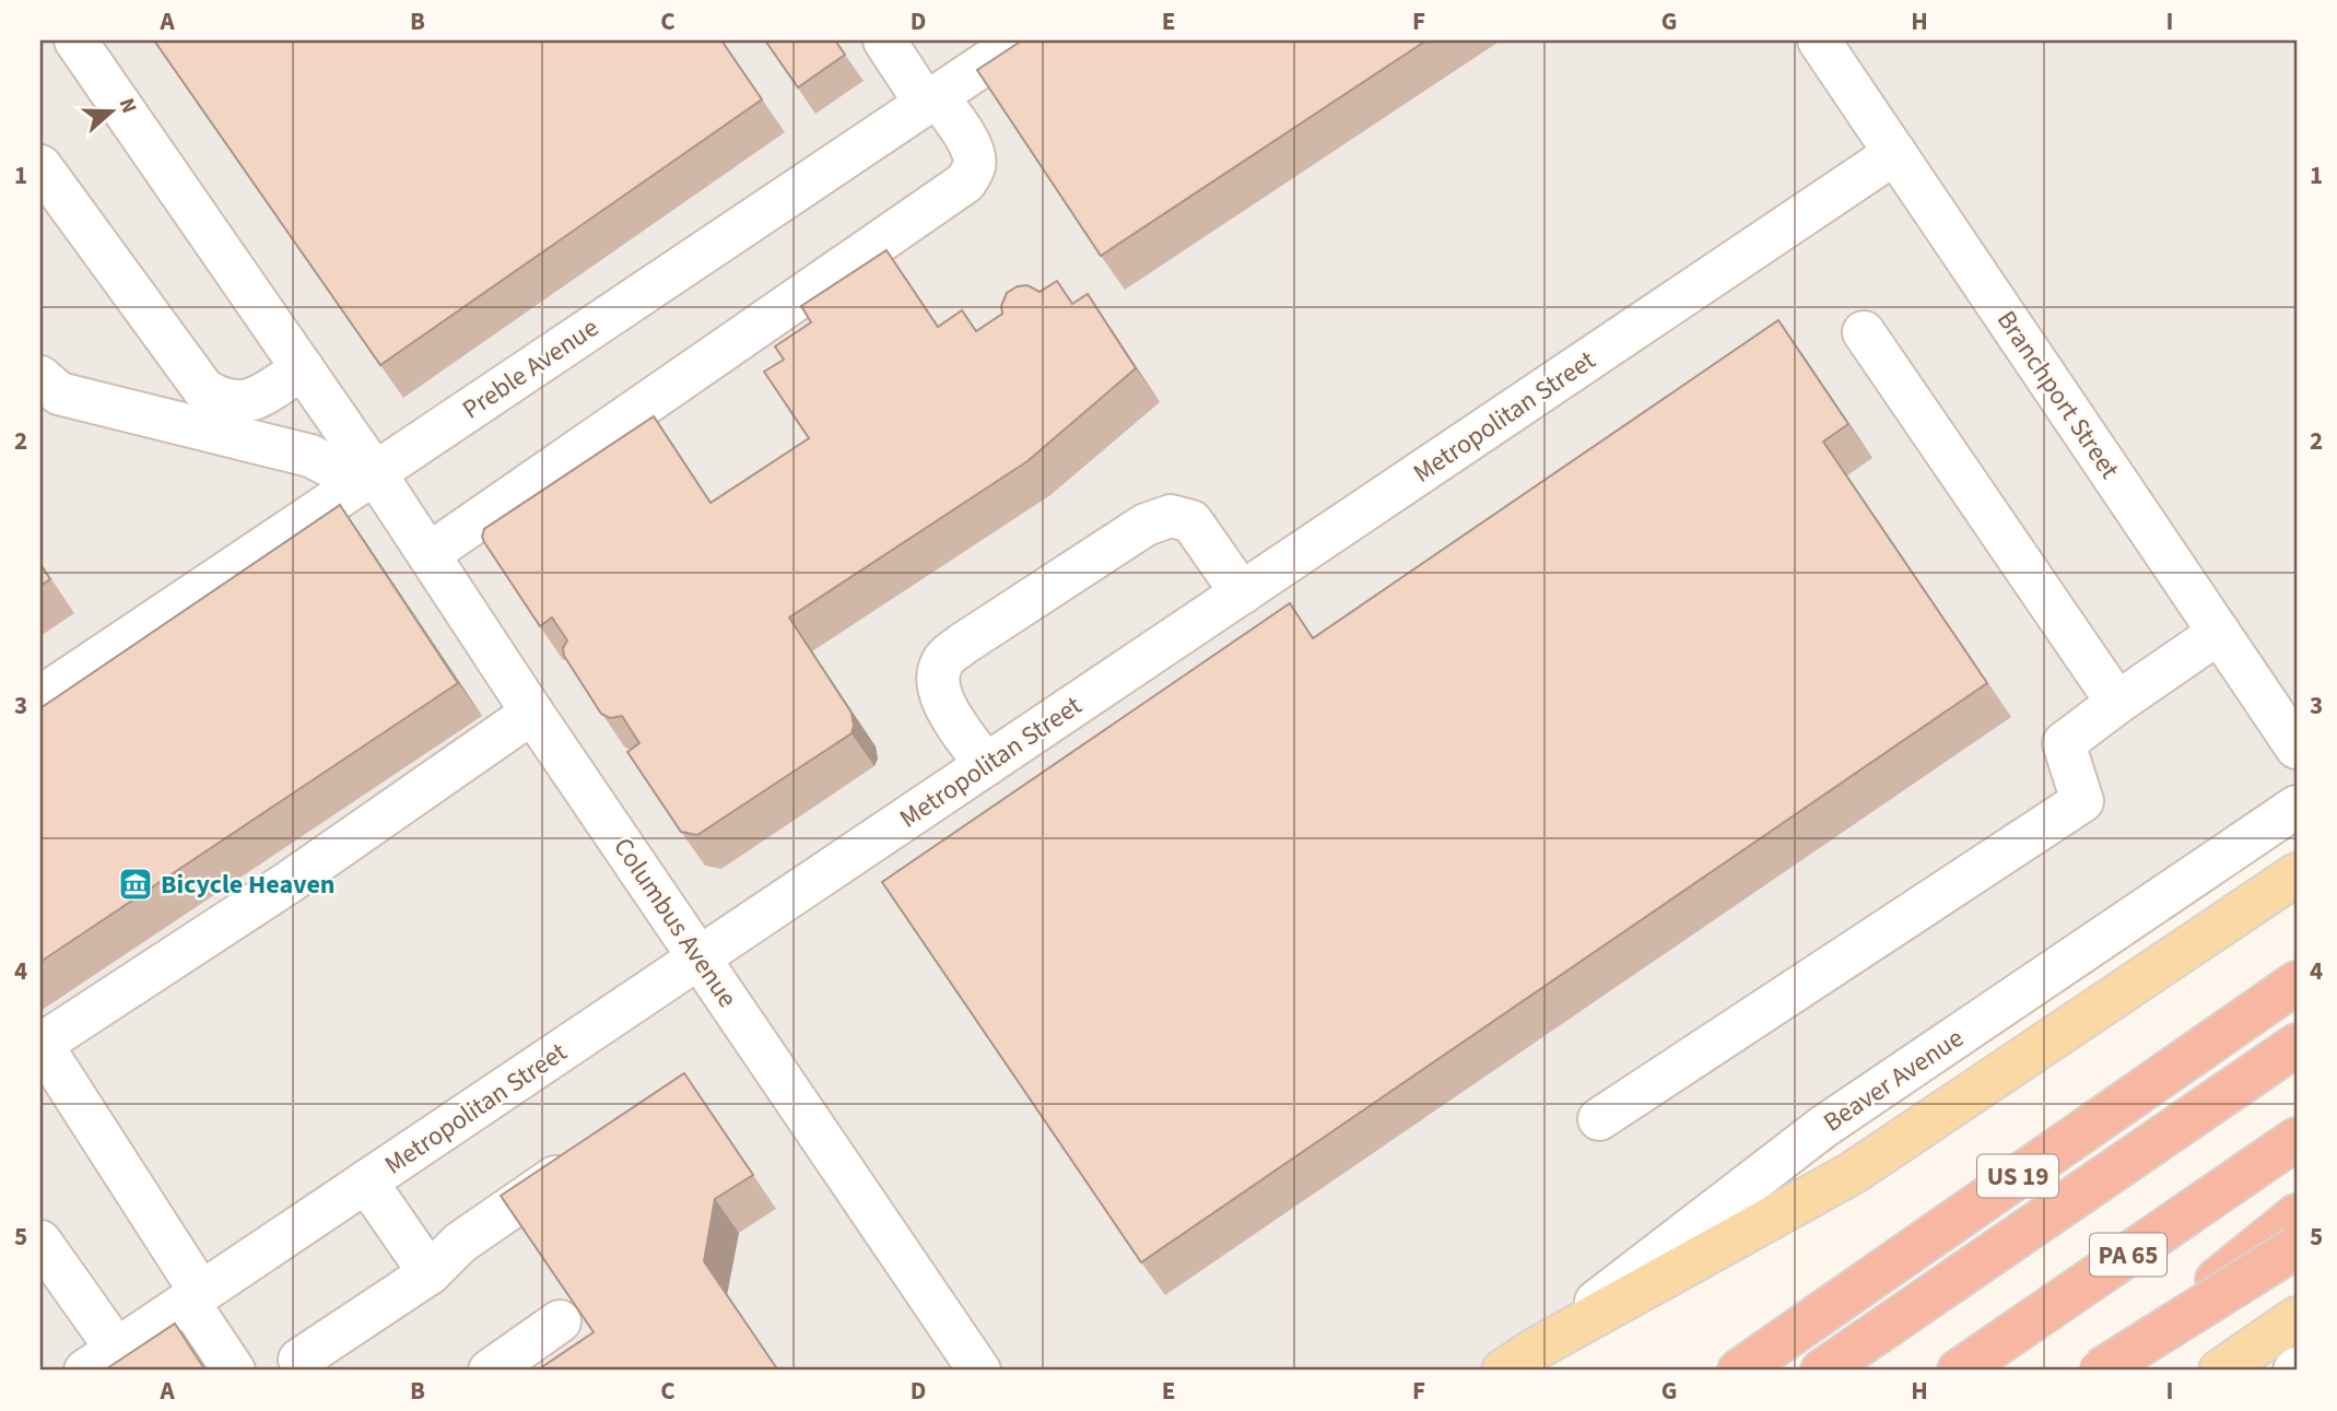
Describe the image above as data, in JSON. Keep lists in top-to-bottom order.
{
  "streets": {
    "highway": ["US 19", "PA 65"],
    "street": [
      "Preble Avenue",
      "Branchport Street",
      "Metropolitan Street",
      "Columbus Avenue",
      "Beaver Avenue"
    ]
  },
  "crossings": [
    ["Preble Avenue", "Columbus Avenue"],
    ["Branchport Street", "Metropolitan Street"],
    ["Metropolitan Street", "Columbus Avenue"]
  ],
  "places": {
    "museum": ["Bicycle Heaven"]
  },
  "north": "right",
  "grid": {
    "columns": [
      "A",
      "B",
      "C",
      "D",
      "E",
      "F",
      "G",
      "H",
      "I"
    ],
    "rows": [
      "1",
      "2",
      "3",
      "4",
      "5"
    ]
  }
}
